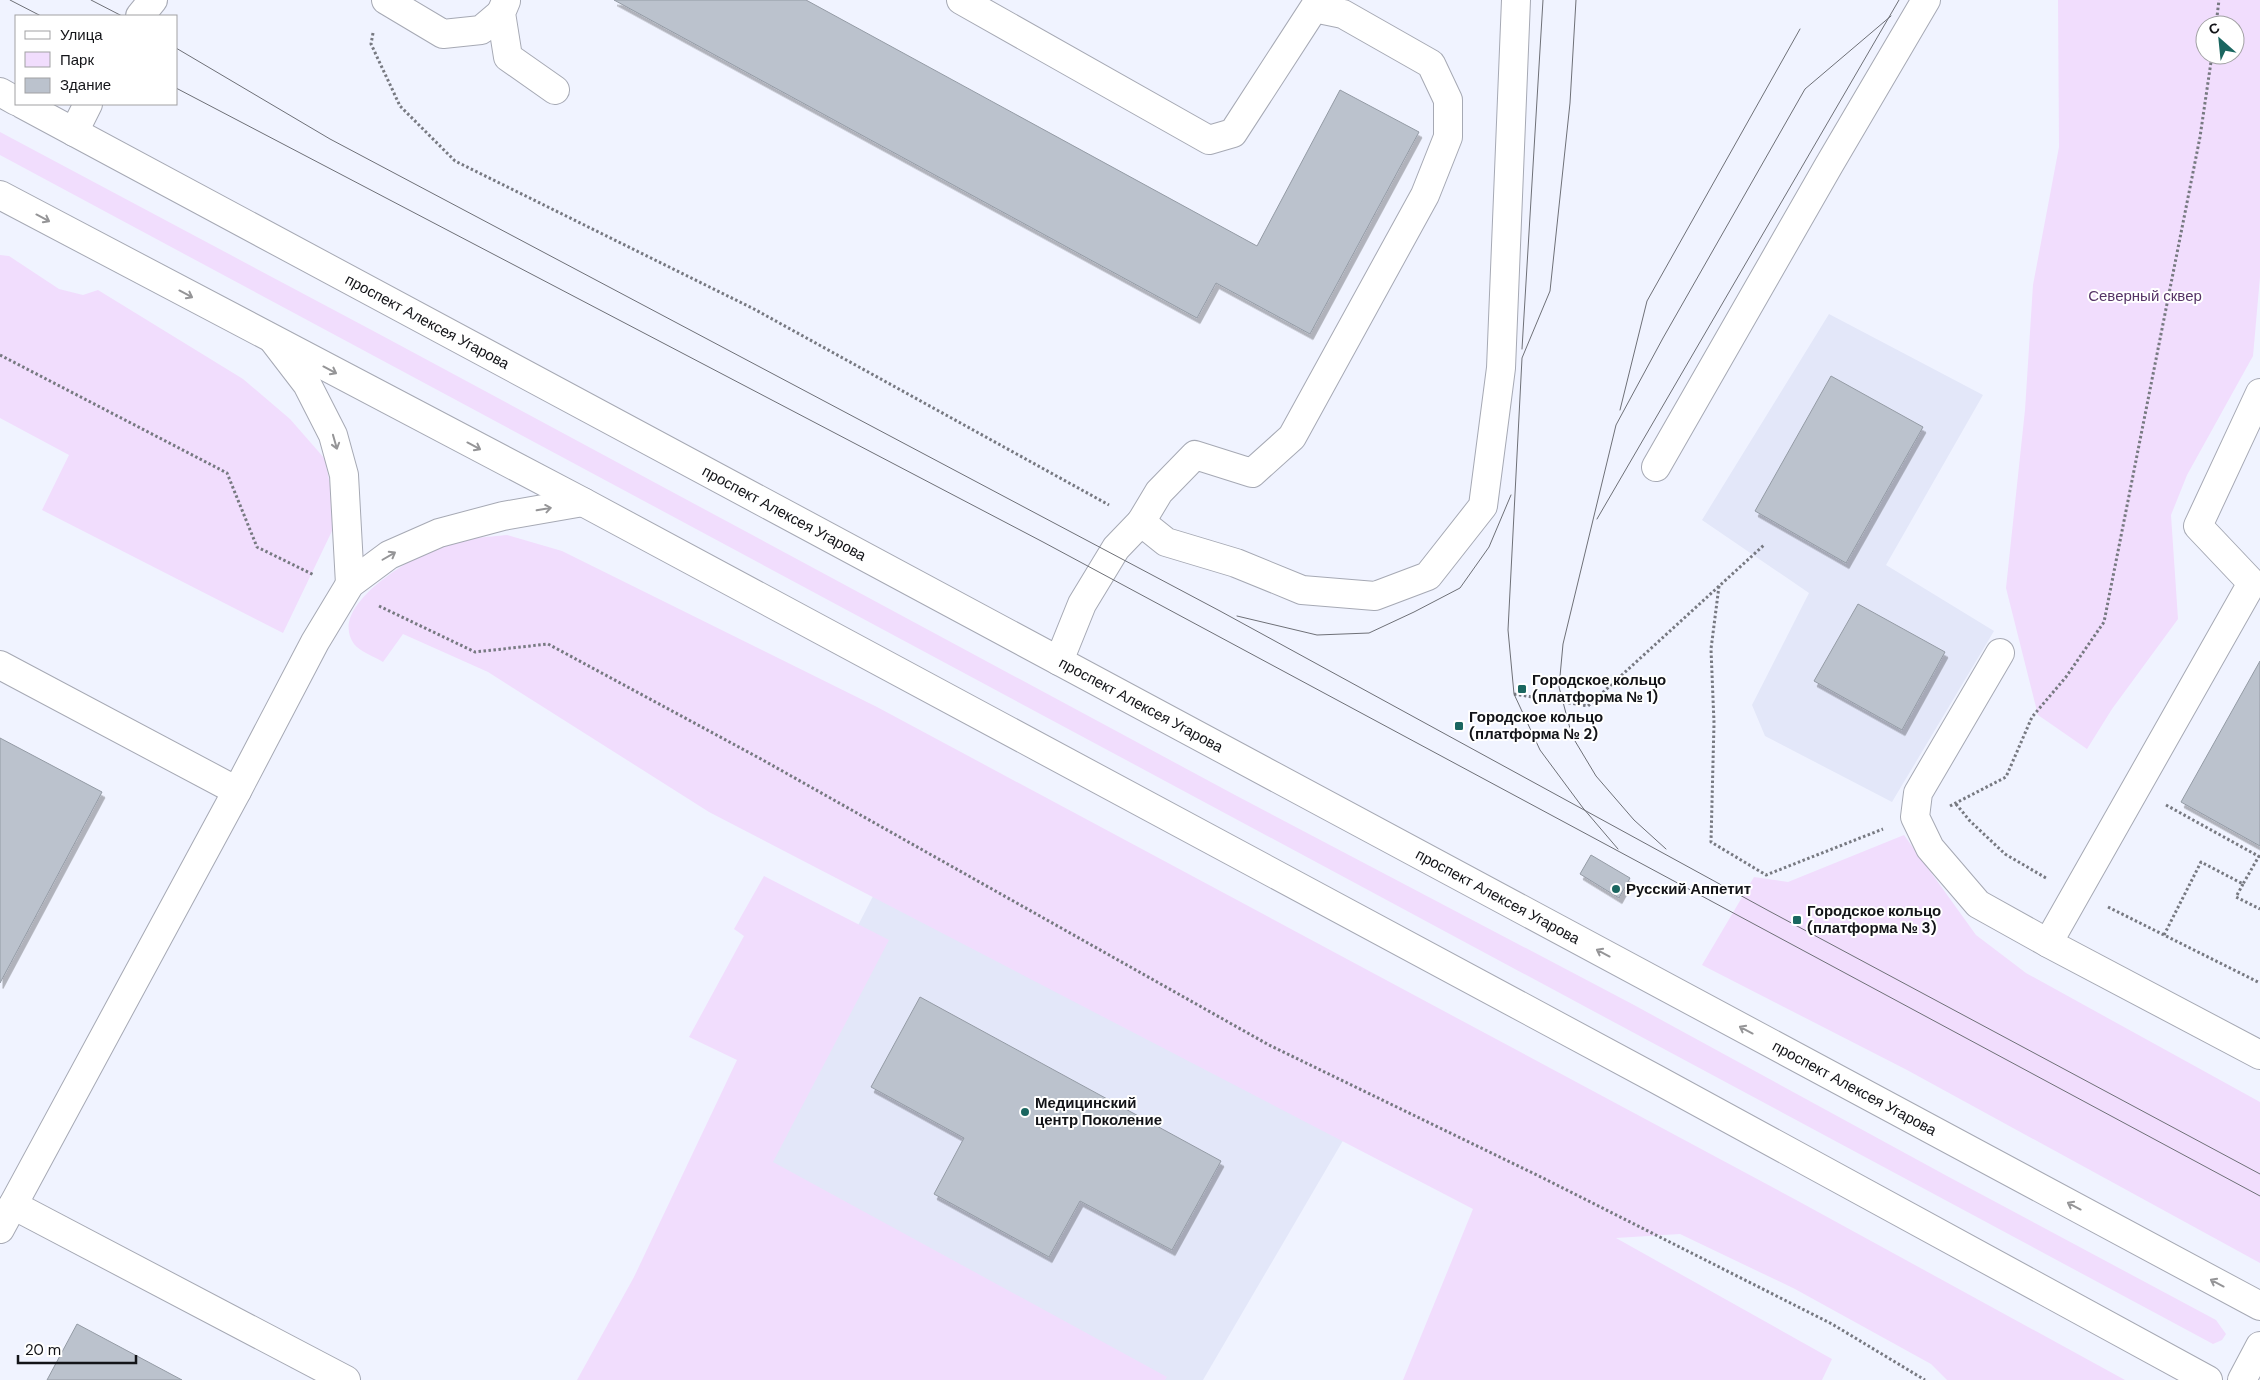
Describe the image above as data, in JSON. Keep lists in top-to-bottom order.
{
  "streets": {
    "main road": ["проспект Алексея Угарова"]
  },
  "parks": ["Северный сквер"],
  "places": {
    "transit": ["Городское кольцо (платформа № 1)", "Городское кольцо (платформа № 2)", "Городское кольцо (платформа № 3)"],
    "other": ["Русский Аппетит", "Медицинский центр Поколение"]
  },
  "legend": ["Улица", "Парк", "Здание"],
  "scale_bar": "20 m",
  "north": "top left"
}
